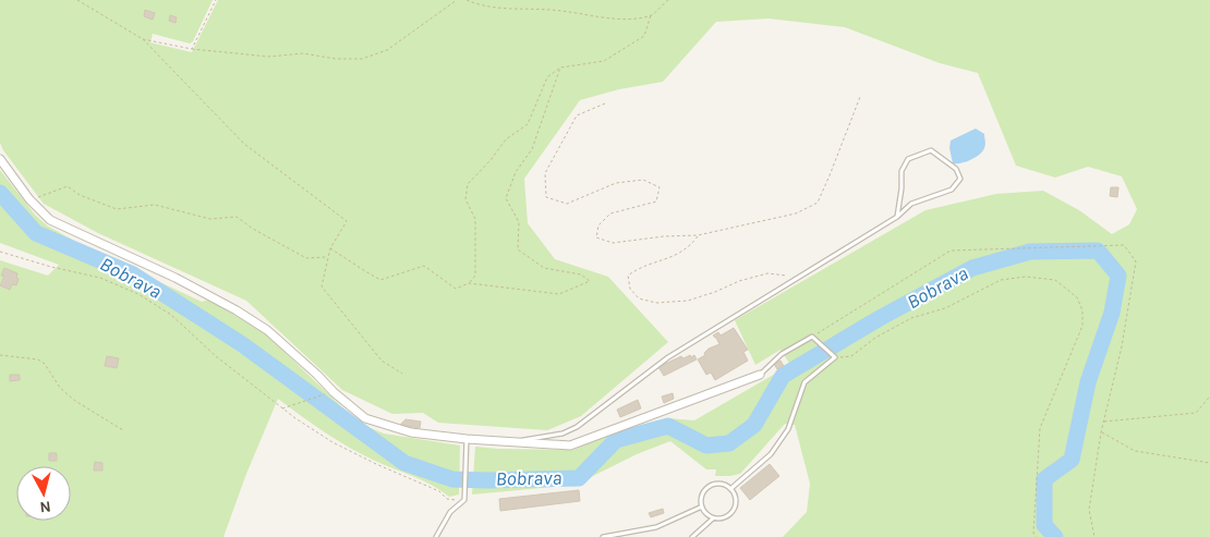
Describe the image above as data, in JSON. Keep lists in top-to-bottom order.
{
  "water": ["Bobrava"],
  "north": "bottom"
}
